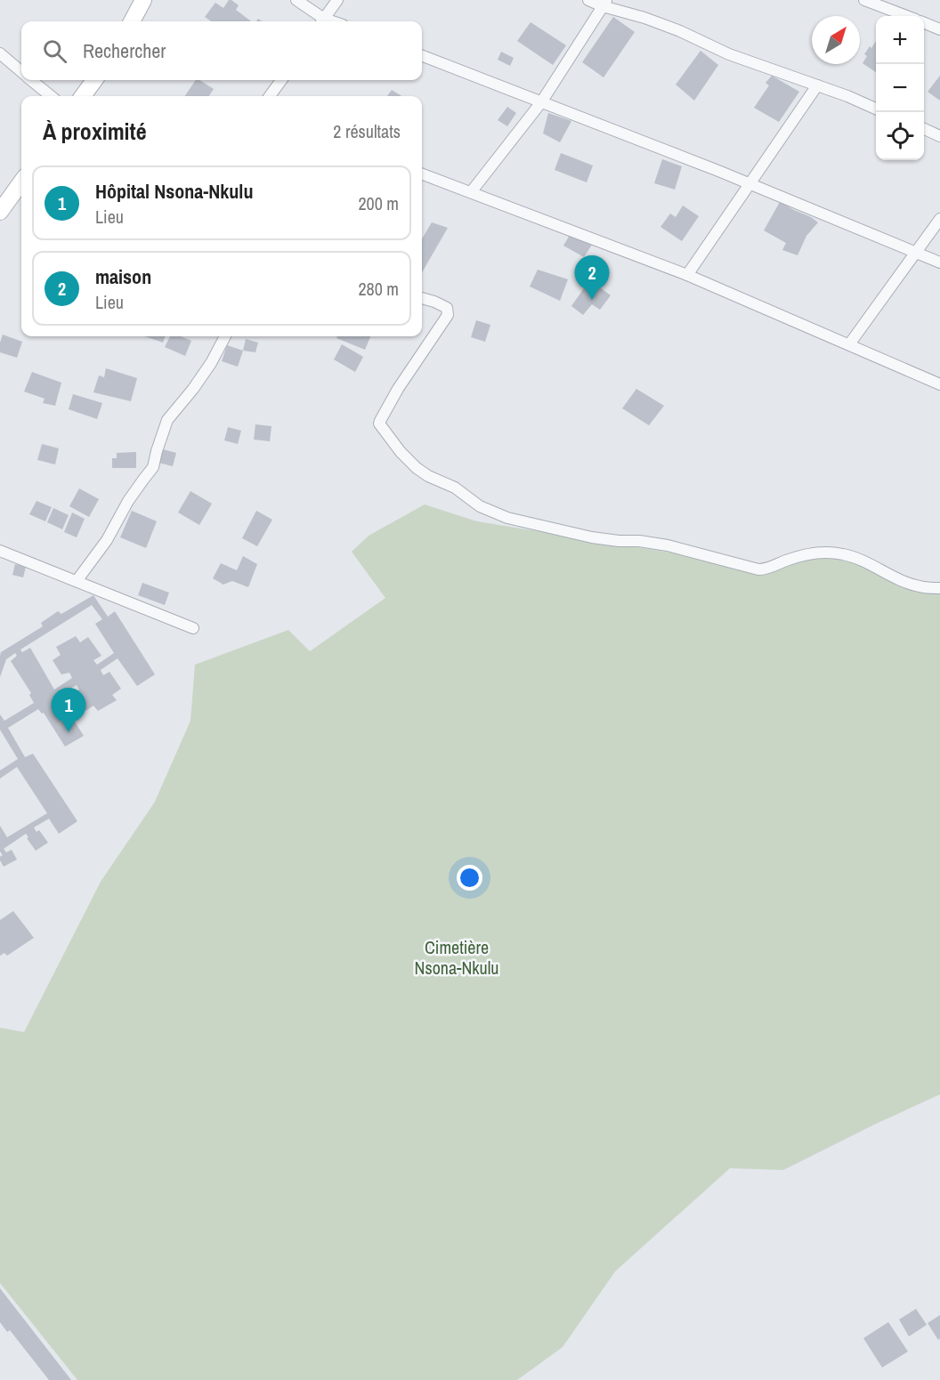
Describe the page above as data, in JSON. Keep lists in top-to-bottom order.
{
  "parks": ["Cimetière Nsona-Nkulu"],
  "north": "top right",
  "page": {
    "map_buttons": ["+", "−"],
    "search": "Rechercher",
    "heading": ["À proximité", "2 résultats"],
    "list": [
      {
        "mark": "1",
        "name": "Hôpital Nsona-Nkulu",
        "note": "Lieu",
        "value": "200 m"
      },
      {
        "mark": "2",
        "name": "maison",
        "note": "Lieu",
        "value": "280 m"
      }
    ],
    "pins": ["2", "1"]
  }
}
